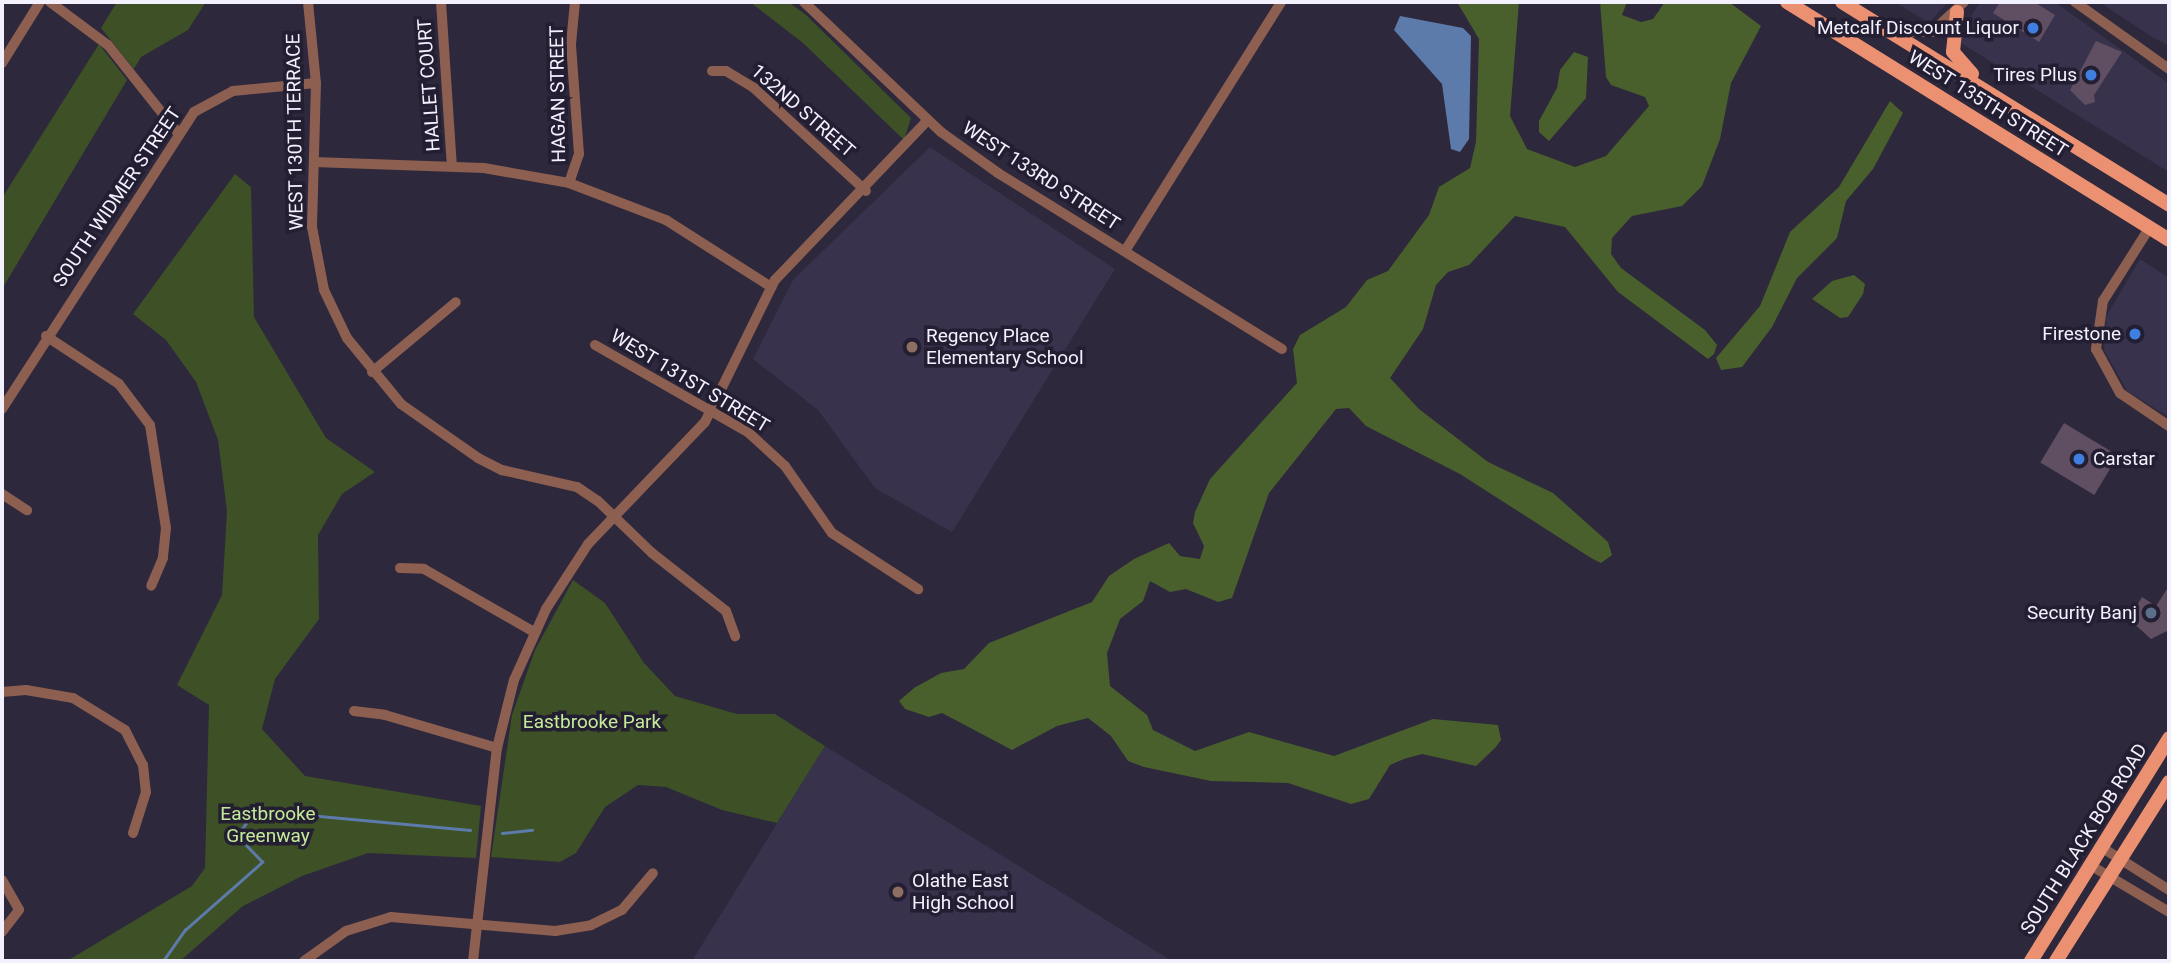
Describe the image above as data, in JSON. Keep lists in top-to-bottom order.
{
  "streets": {
    "main road": ["WEST 135TH STREET", "SOUTH BLACK BOB ROAD"],
    "street": [
      "HALLET COURT",
      "HAGAN STREET",
      "132ND STREET",
      "WEST 130TH TERRACE",
      "WEST 133RD STREET",
      "SOUTH WIDMER STREET",
      "WEST 131ST STREET"
    ]
  },
  "crossings": [
    ["WEST 130TH TERRACE", "SOUTH WIDMER STREET"]
  ],
  "parks": ["Eastbrooke Park", "Eastbrooke Greenway"],
  "places": [
    "Metcalf Discount Liquor",
    "Tires Plus",
    "Firestone",
    "Regency Place Elementary School",
    "Carstar",
    "Security Banj",
    "Olathe East High School"
  ]
}
